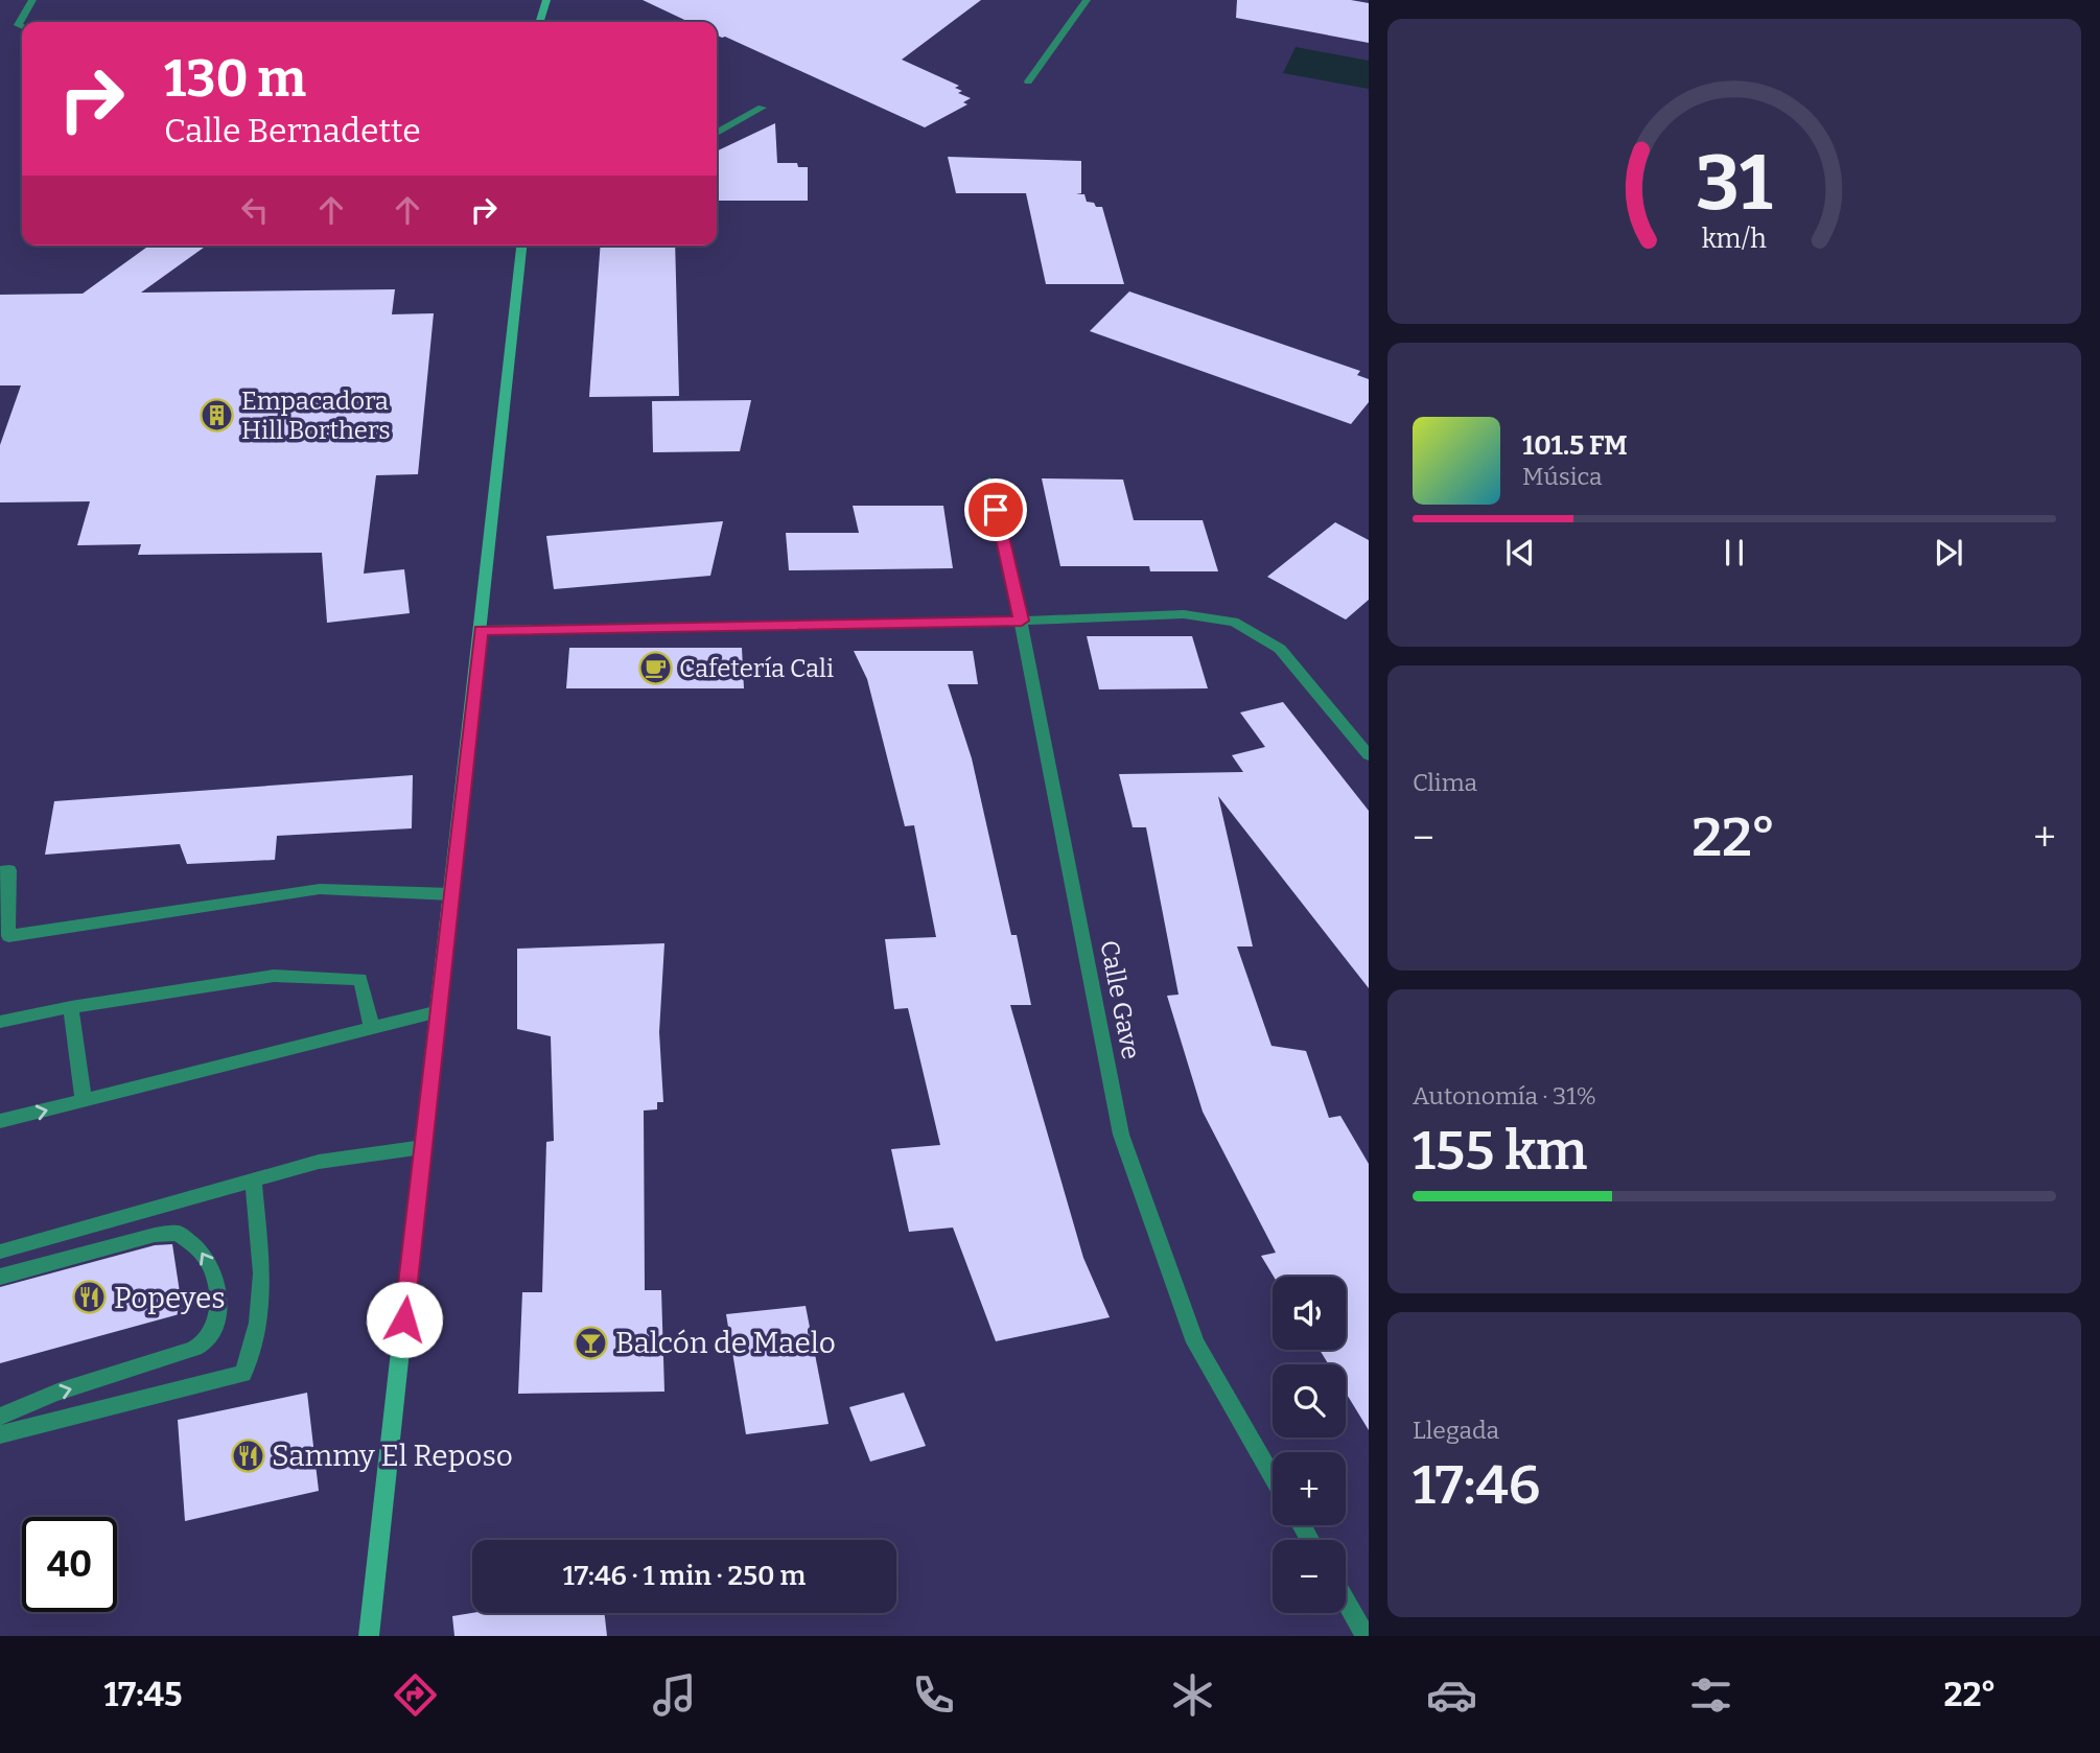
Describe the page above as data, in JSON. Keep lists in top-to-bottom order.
{
  "streets": {
    "street": ["Calle Gave"]
  },
  "places": {
    "building": ["Empacadora Hill Borthers"],
    "cafe": ["Cafetería Cali"],
    "restaurant": ["Popeyes", "Sammy El Reposo"],
    "bar": ["Balcón de Maelo"]
  },
  "page": {
    "turn": ["130 m", "Calle Bernadette"],
    "song": ["101.5 FM", "Música"],
    "tile": [
      "Clima",
      ["Autonomía · 31%", "155 km"],
      ["Llegada", "17:46"]
    ],
    "heat": ["−", "22°", "+"],
    "map_buttons": ["+", "−"],
    "limit": "40",
    "trip": "17:46 · 1 min · 250 m",
    "tabs": ["17:45", "22°"],
    "gauge": ["31", "km/h"]
  }
}
